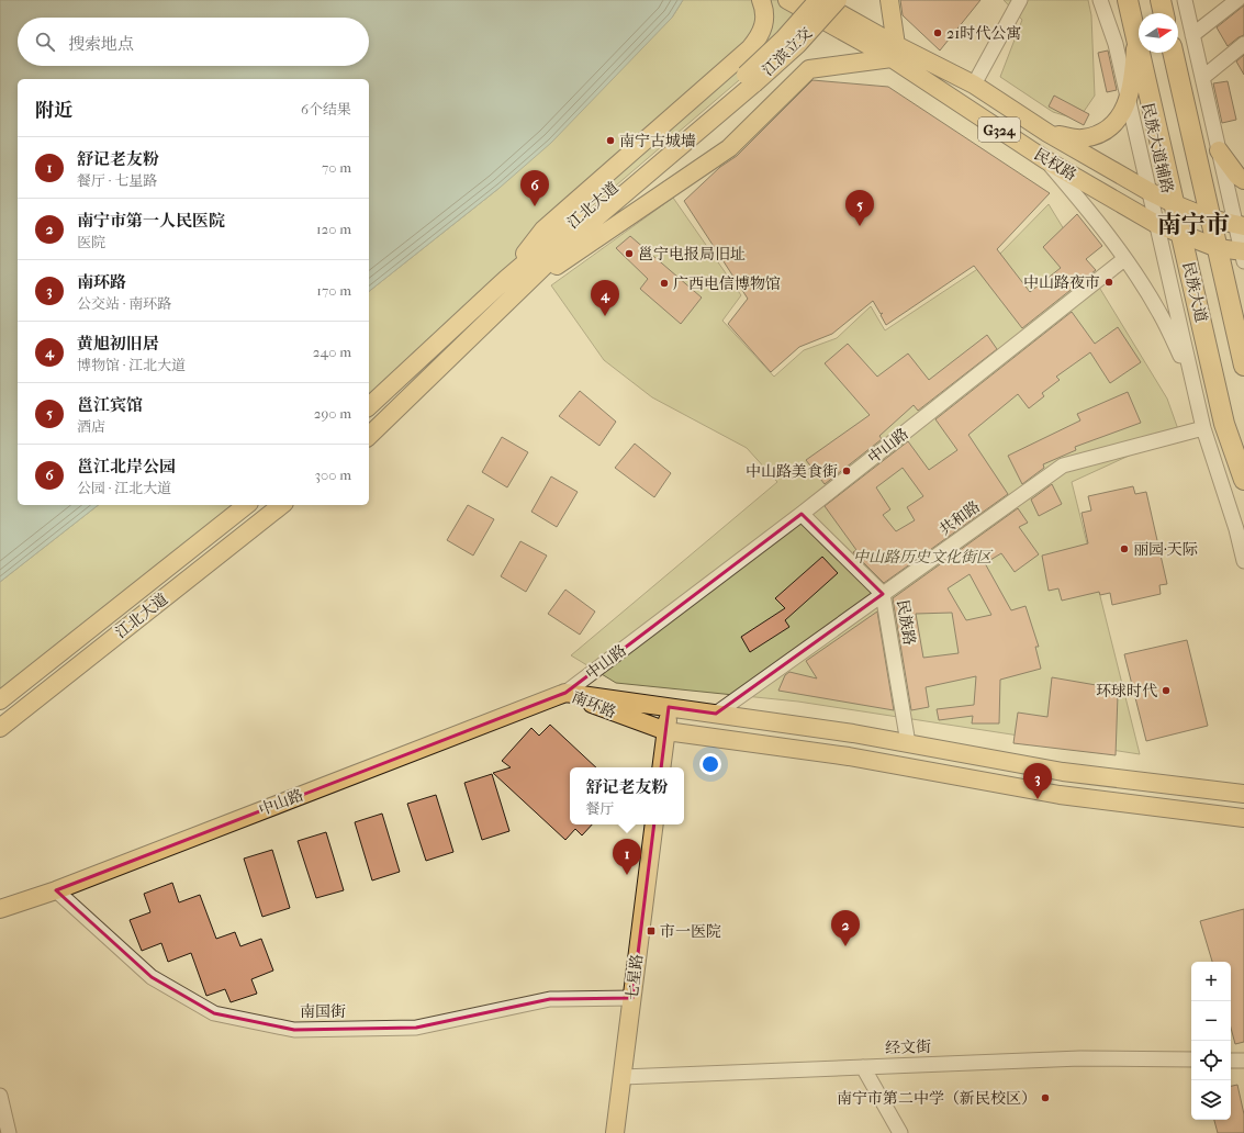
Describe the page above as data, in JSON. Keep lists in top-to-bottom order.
{
  "streets": {
    "highway": ["民族大道"],
    "main road": [
      "江滨立交",
      "G324",
      "民权路",
      "江北大道",
      "中山路",
      "南环路",
      "七星路"
    ],
    "street": [
      "民族大道辅路",
      "共和路",
      "民族路",
      "南国街",
      "经文街"
    ]
  },
  "crossings": [
    ["江滨立交", "江北大道"],
    ["G324", "民权路"],
    ["G324", "民族大道"],
    ["民族大道辅路", "民权路"],
    ["民族大道辅路", "共和路"],
    ["民权路", "江北大道"],
    ["民权路", "民族大道"],
    ["中山路", "民族路"],
    ["中山路", "南环路"],
    ["中山路", "南国街"],
    ["共和路", "民族路"],
    ["共和路", "南环路"],
    ["民族路", "南环路"],
    ["七星路", "南国街"],
    ["七星路", "经文街"]
  ],
  "districts": ["南宁市"],
  "parks": ["中山路历史文化街区"],
  "places": {
    "other": [
      "21时代公寓",
      "南宁古城墙",
      "邕宁电报局旧址",
      "中山路夜市",
      "广西电信博物馆",
      "中山路美食街",
      "丽园·天际",
      "环球时代",
      "南宁市第二中学（新民校区）"
    ],
    "transit": ["市一医院"]
  },
  "north": "right",
  "page": {
    "search": "搜索地点",
    "heading": ["附近", "6个结果"],
    "list": [
      {
        "mark": "1",
        "name": "舒记老友粉",
        "note": "餐厅 · 七星路",
        "value": "70 m"
      },
      {
        "mark": "2",
        "name": "南宁市第一人民医院",
        "note": "医院",
        "value": "120 m"
      },
      {
        "mark": "3",
        "name": "南环路",
        "note": "公交站 · 南环路",
        "value": "170 m"
      },
      {
        "mark": "4",
        "name": "黄旭初旧居",
        "note": "博物馆 · 江北大道",
        "value": "240 m"
      },
      {
        "mark": "5",
        "name": "邕江宾馆",
        "note": "酒店",
        "value": "290 m"
      },
      {
        "mark": "6",
        "name": "邕江北岸公园",
        "note": "公园 · 江北大道",
        "value": "300 m"
      }
    ],
    "pins": [
      "6",
      "5",
      "4",
      "3",
      "1",
      "2"
    ],
    "popup": ["舒记老友粉", "餐厅"],
    "map_buttons": ["+", "−"]
  }
}
